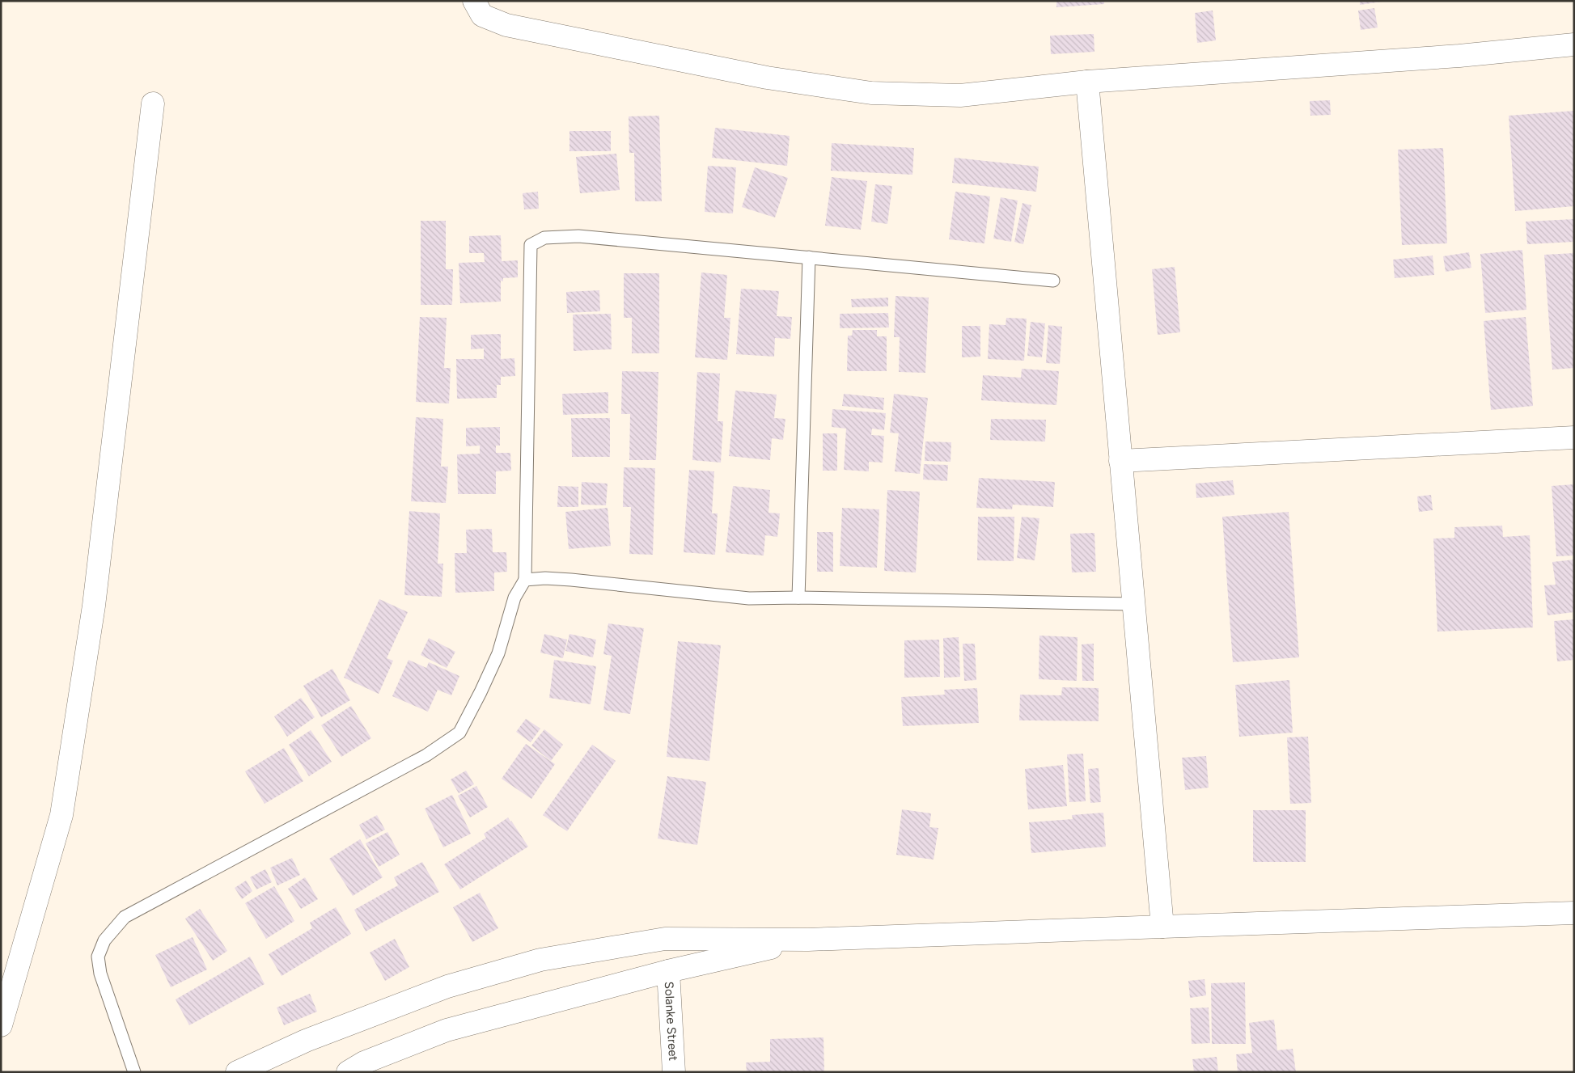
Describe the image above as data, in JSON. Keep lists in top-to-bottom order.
{
  "streets": {
    "street": ["Solanke Street"]
  }
}
